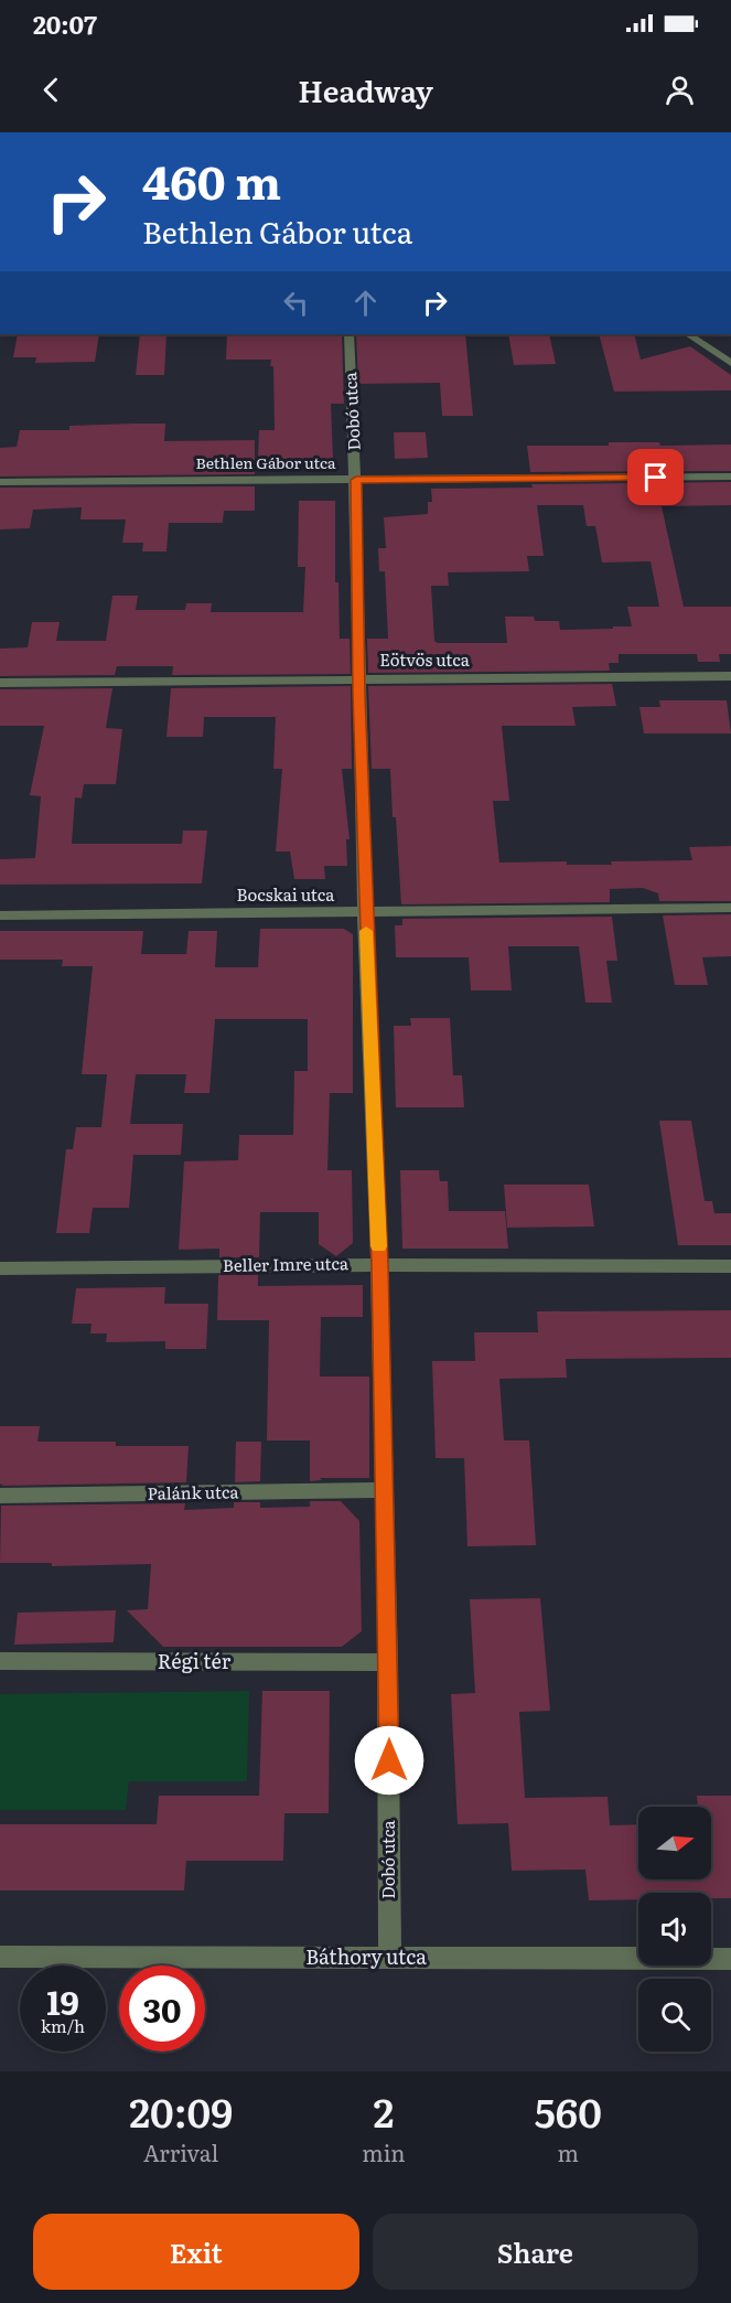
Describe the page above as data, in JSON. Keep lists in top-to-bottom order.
{
  "streets": {
    "street": [
      "Dobó utca",
      "Bethlen Gábor utca",
      "Eötvös utca",
      "Bocskai utca",
      "Beller Imre utca",
      "Palánk utca",
      "Régi tér",
      "Báthory utca"
    ]
  },
  "crossings": [
    ["Dobó utca", "Bethlen Gábor utca"],
    ["Dobó utca", "Eötvös utca"],
    ["Dobó utca", "Bocskai utca"],
    ["Dobó utca", "Beller Imre utca"],
    ["Dobó utca", "Palánk utca"],
    ["Dobó utca", "Régi tér"],
    ["Dobó utca", "Báthory utca"]
  ],
  "north": "right",
  "page": {
    "status": "20:07",
    "header": "Headway",
    "turn": ["460 m", "Bethlen Gábor utca"],
    "speed": "19 km/h",
    "limit": "30",
    "eta": [
      "20:09",
      "Arrival",
      "2",
      "min",
      "560",
      "m"
    ],
    "buttons": ["Exit", "Share"]
  }
}
